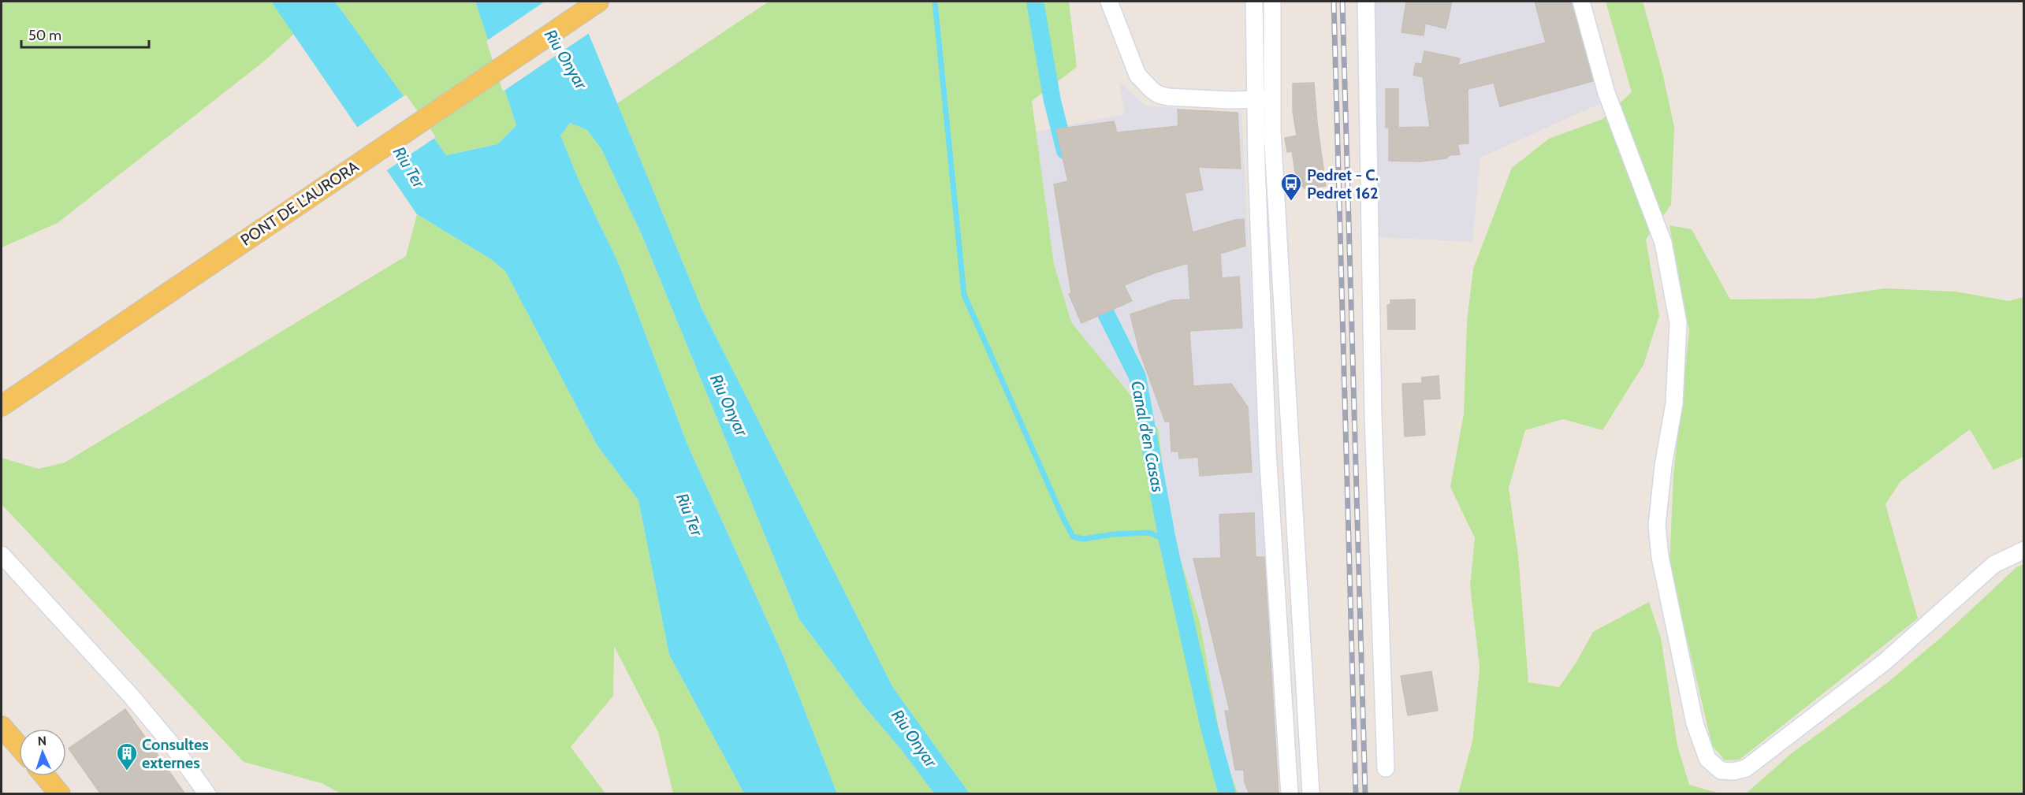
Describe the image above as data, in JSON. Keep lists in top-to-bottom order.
{
  "streets": {
    "main road": ["PONT DE L'AURORA"]
  },
  "water": ["Riu Onyar", "Riu Ter", "Canal d'en Casas"],
  "places": {
    "bus stop": ["Pedret - C. Pedret 162"],
    "building": ["Consultes externes"]
  },
  "scale_bar": "50 m",
  "north": "top"
}
